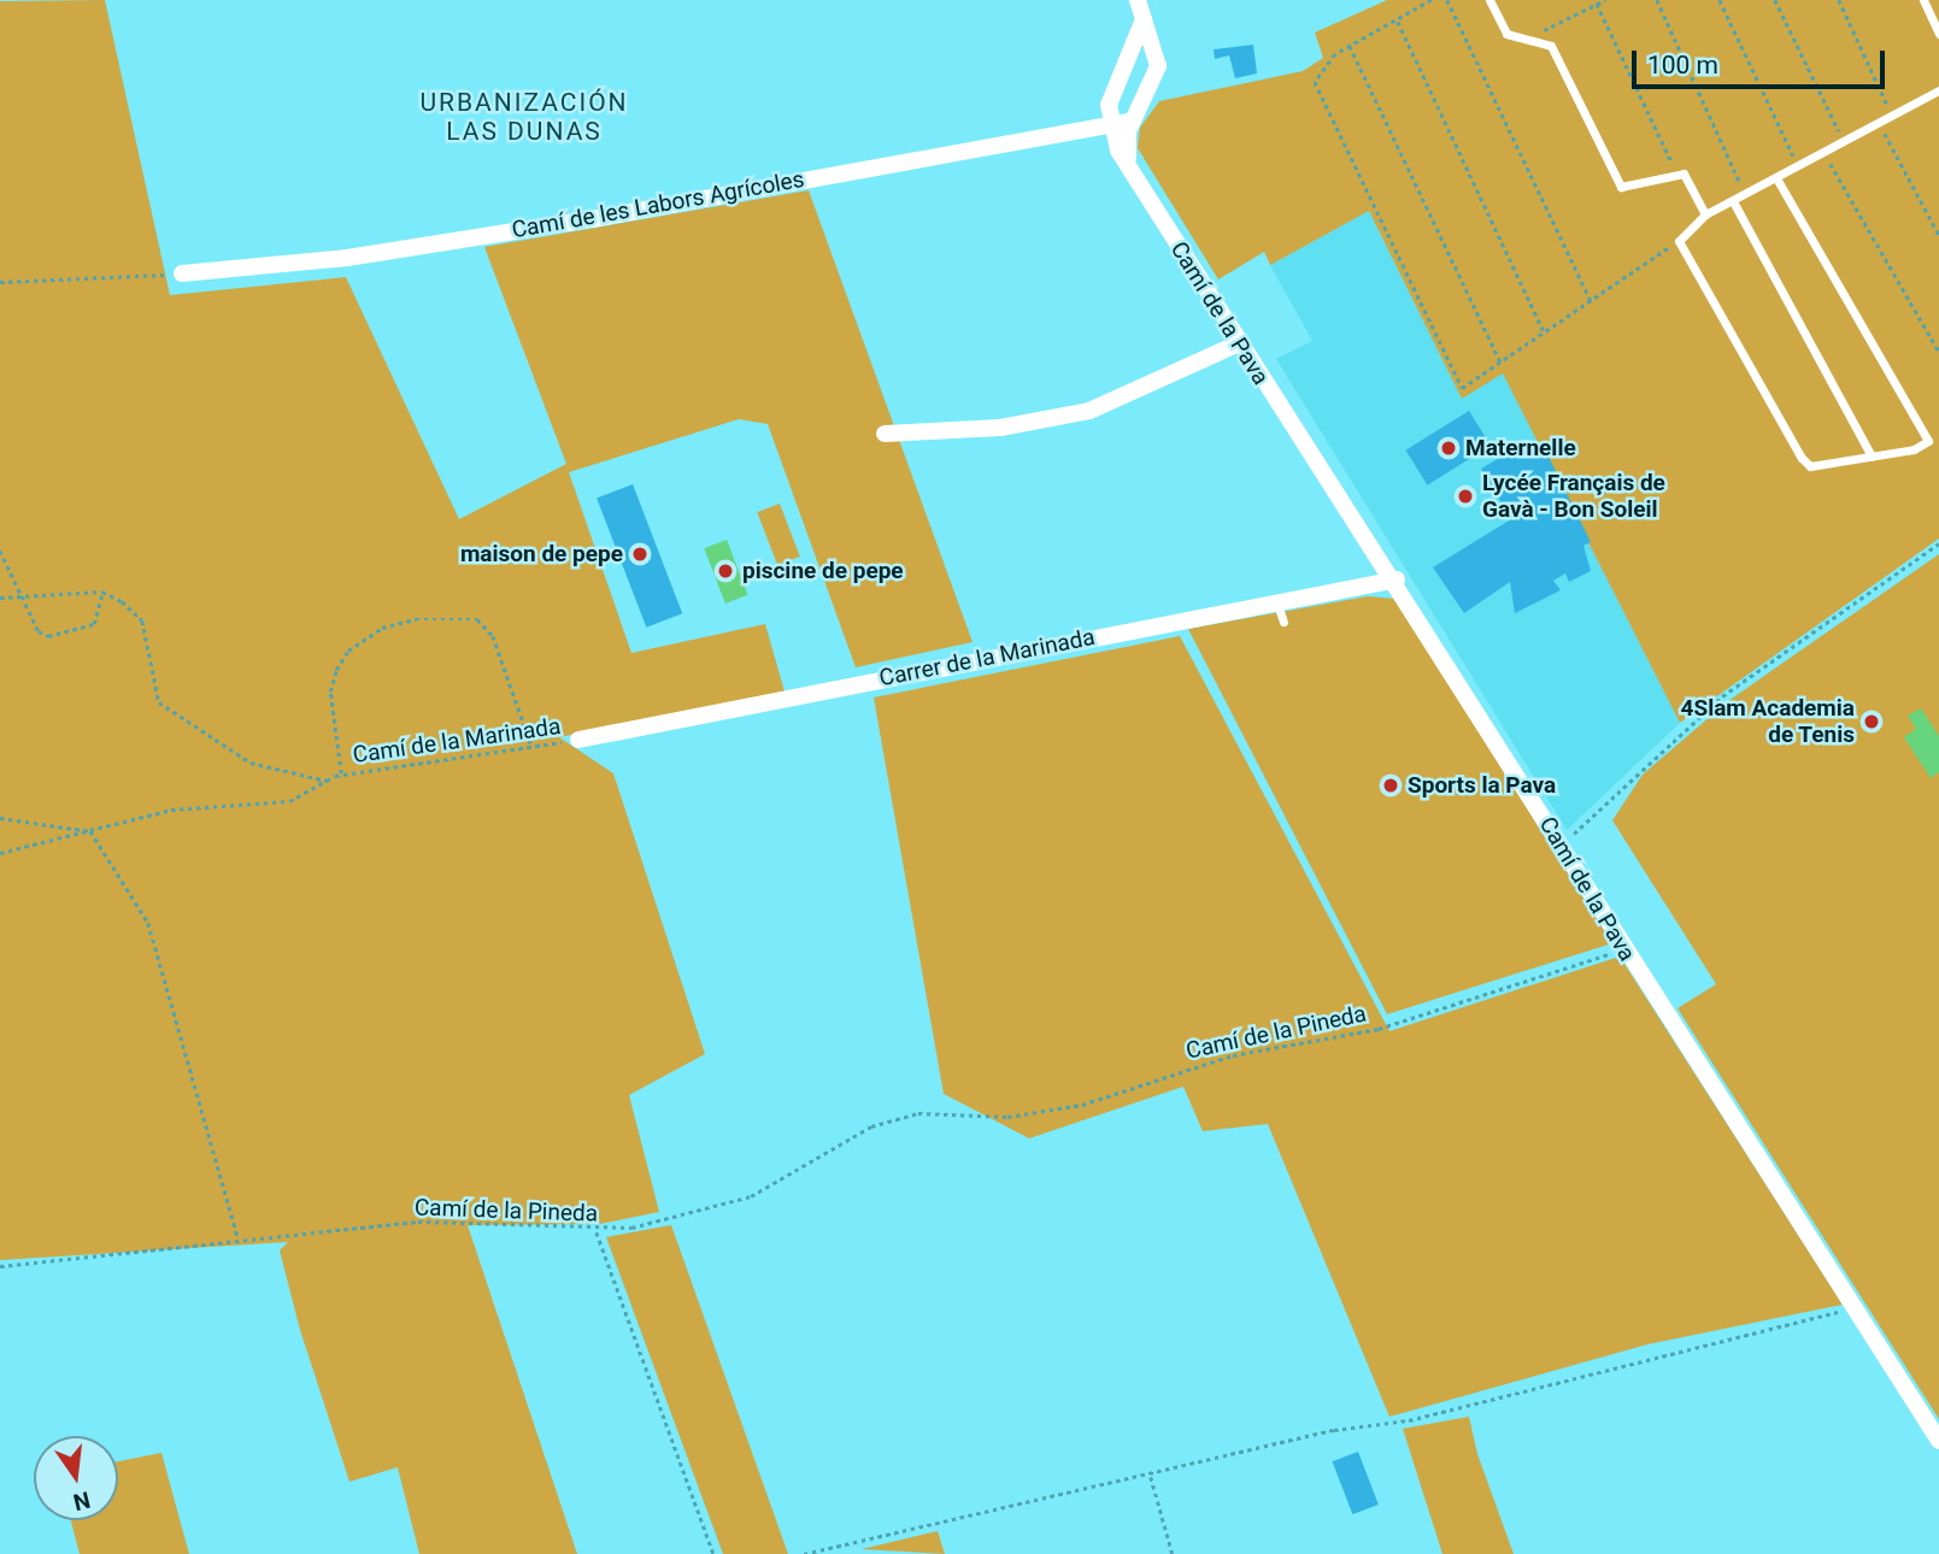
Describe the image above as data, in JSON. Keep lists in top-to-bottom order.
{
  "streets": {
    "street": ["Camí de les Labors Agrícoles", "Camí de la Pava", "Carrer de la Marinada"],
    "path": ["Camí de la Marinada", "Camí de la Pineda"]
  },
  "crossings": [
    ["Camí de les Labors Agrícoles", "Camí de la Pava"],
    ["Camí de la Pava", "Carrer de la Marinada"],
    ["Camí de la Pava", "Camí de la Pineda"],
    ["Carrer de la Marinada", "Camí de la Marinada"]
  ],
  "districts": ["URBANIZACIÓN LAS DUNAS"],
  "places": [
    "Maternelle",
    "Lycée Français de Gavà - Bon Soleil",
    "maison de pepe",
    "piscine de pepe",
    "4Slam Academia de Tenis",
    "Sports la Pava"
  ],
  "scale_bar": "100 m",
  "north": "bottom"
}
